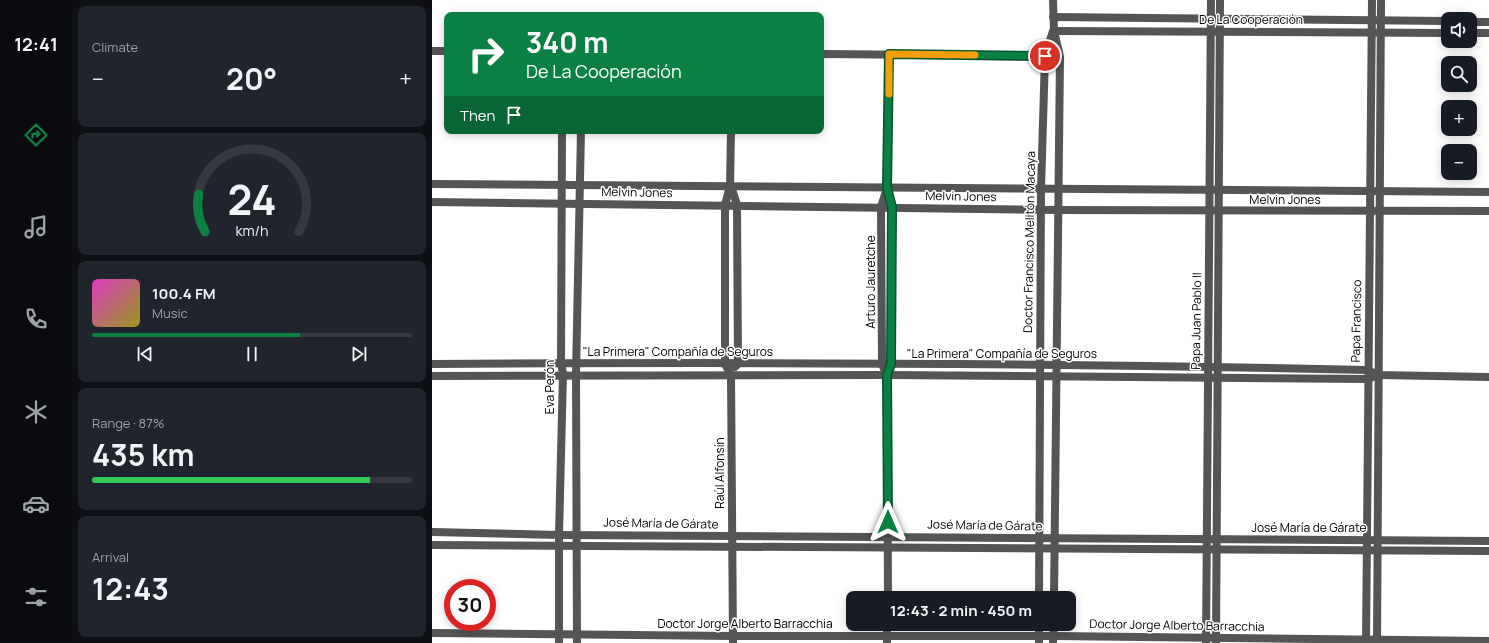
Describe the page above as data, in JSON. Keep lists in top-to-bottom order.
{
  "streets": {
    "street": [
      "De La Cooperación",
      "Melvin Jones",
      "Doctor Francisco Melitón Macaya",
      "Arturo Jauretche",
      "Papa Juan Pablo II",
      "Papa Francisco",
      "\"La Primera\" Compañía de Seguros",
      "Eva Perón",
      "Raúl Alfonsín",
      "José María de Gárate",
      "Doctor Jorge Alberto Barracchia"
    ]
  },
  "crossings": [
    ["De La Cooperación", "Doctor Francisco Melitón Macaya"],
    ["De La Cooperación", "Papa Juan Pablo II"],
    ["De La Cooperación", "Papa Francisco"],
    ["Melvin Jones", "Doctor Francisco Melitón Macaya"],
    ["Melvin Jones", "Arturo Jauretche"],
    ["Melvin Jones", "Papa Juan Pablo II"],
    ["Melvin Jones", "Papa Francisco"],
    ["Melvin Jones", "Eva Perón"],
    ["Melvin Jones", "Raúl Alfonsín"],
    ["Doctor Francisco Melitón Macaya", "\"La Primera\" Compañía de Seguros"],
    ["Doctor Francisco Melitón Macaya", "José María de Gárate"],
    ["Arturo Jauretche", "\"La Primera\" Compañía de Seguros"],
    ["Arturo Jauretche", "José María de Gárate"],
    ["Papa Juan Pablo II", "\"La Primera\" Compañía de Seguros"],
    ["Papa Juan Pablo II", "José María de Gárate"],
    ["Papa Juan Pablo II", "Doctor Jorge Alberto Barracchia"],
    ["Papa Francisco", "\"La Primera\" Compañía de Seguros"],
    ["Papa Francisco", "José María de Gárate"],
    ["Papa Francisco", "Doctor Jorge Alberto Barracchia"],
    ["\"La Primera\" Compañía de Seguros", "Eva Perón"],
    ["\"La Primera\" Compañía de Seguros", "Raúl Alfonsín"],
    ["Eva Perón", "José María de Gárate"],
    ["Eva Perón", "Doctor Jorge Alberto Barracchia"],
    ["Raúl Alfonsín", "José María de Gárate"],
    ["Raúl Alfonsín", "Doctor Jorge Alberto Barracchia"]
  ],
  "page": {
    "tabs": "12:41",
    "tile": [
      "Climate",
      ["Range · 87%", "435 km"],
      ["Arrival", "12:43"]
    ],
    "map_buttons": ["+", "−"],
    "turn": ["340 m", "De La Cooperación"],
    "heat": ["−", "20°", "+"],
    "then": "Then",
    "song": ["100.4 FM", "Music"],
    "limit": "30",
    "trip": "12:43 · 2 min · 450 m",
    "gauge": ["24", "km/h"]
  }
}
